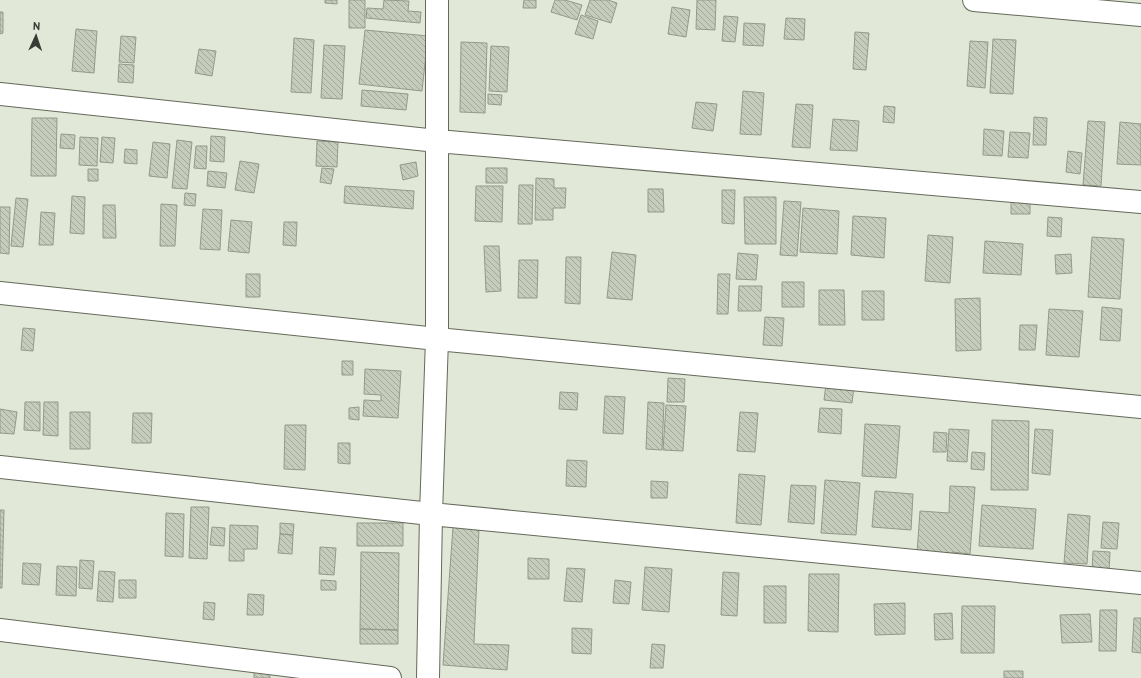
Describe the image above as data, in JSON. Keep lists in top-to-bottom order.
{
  "north": "top"
}
